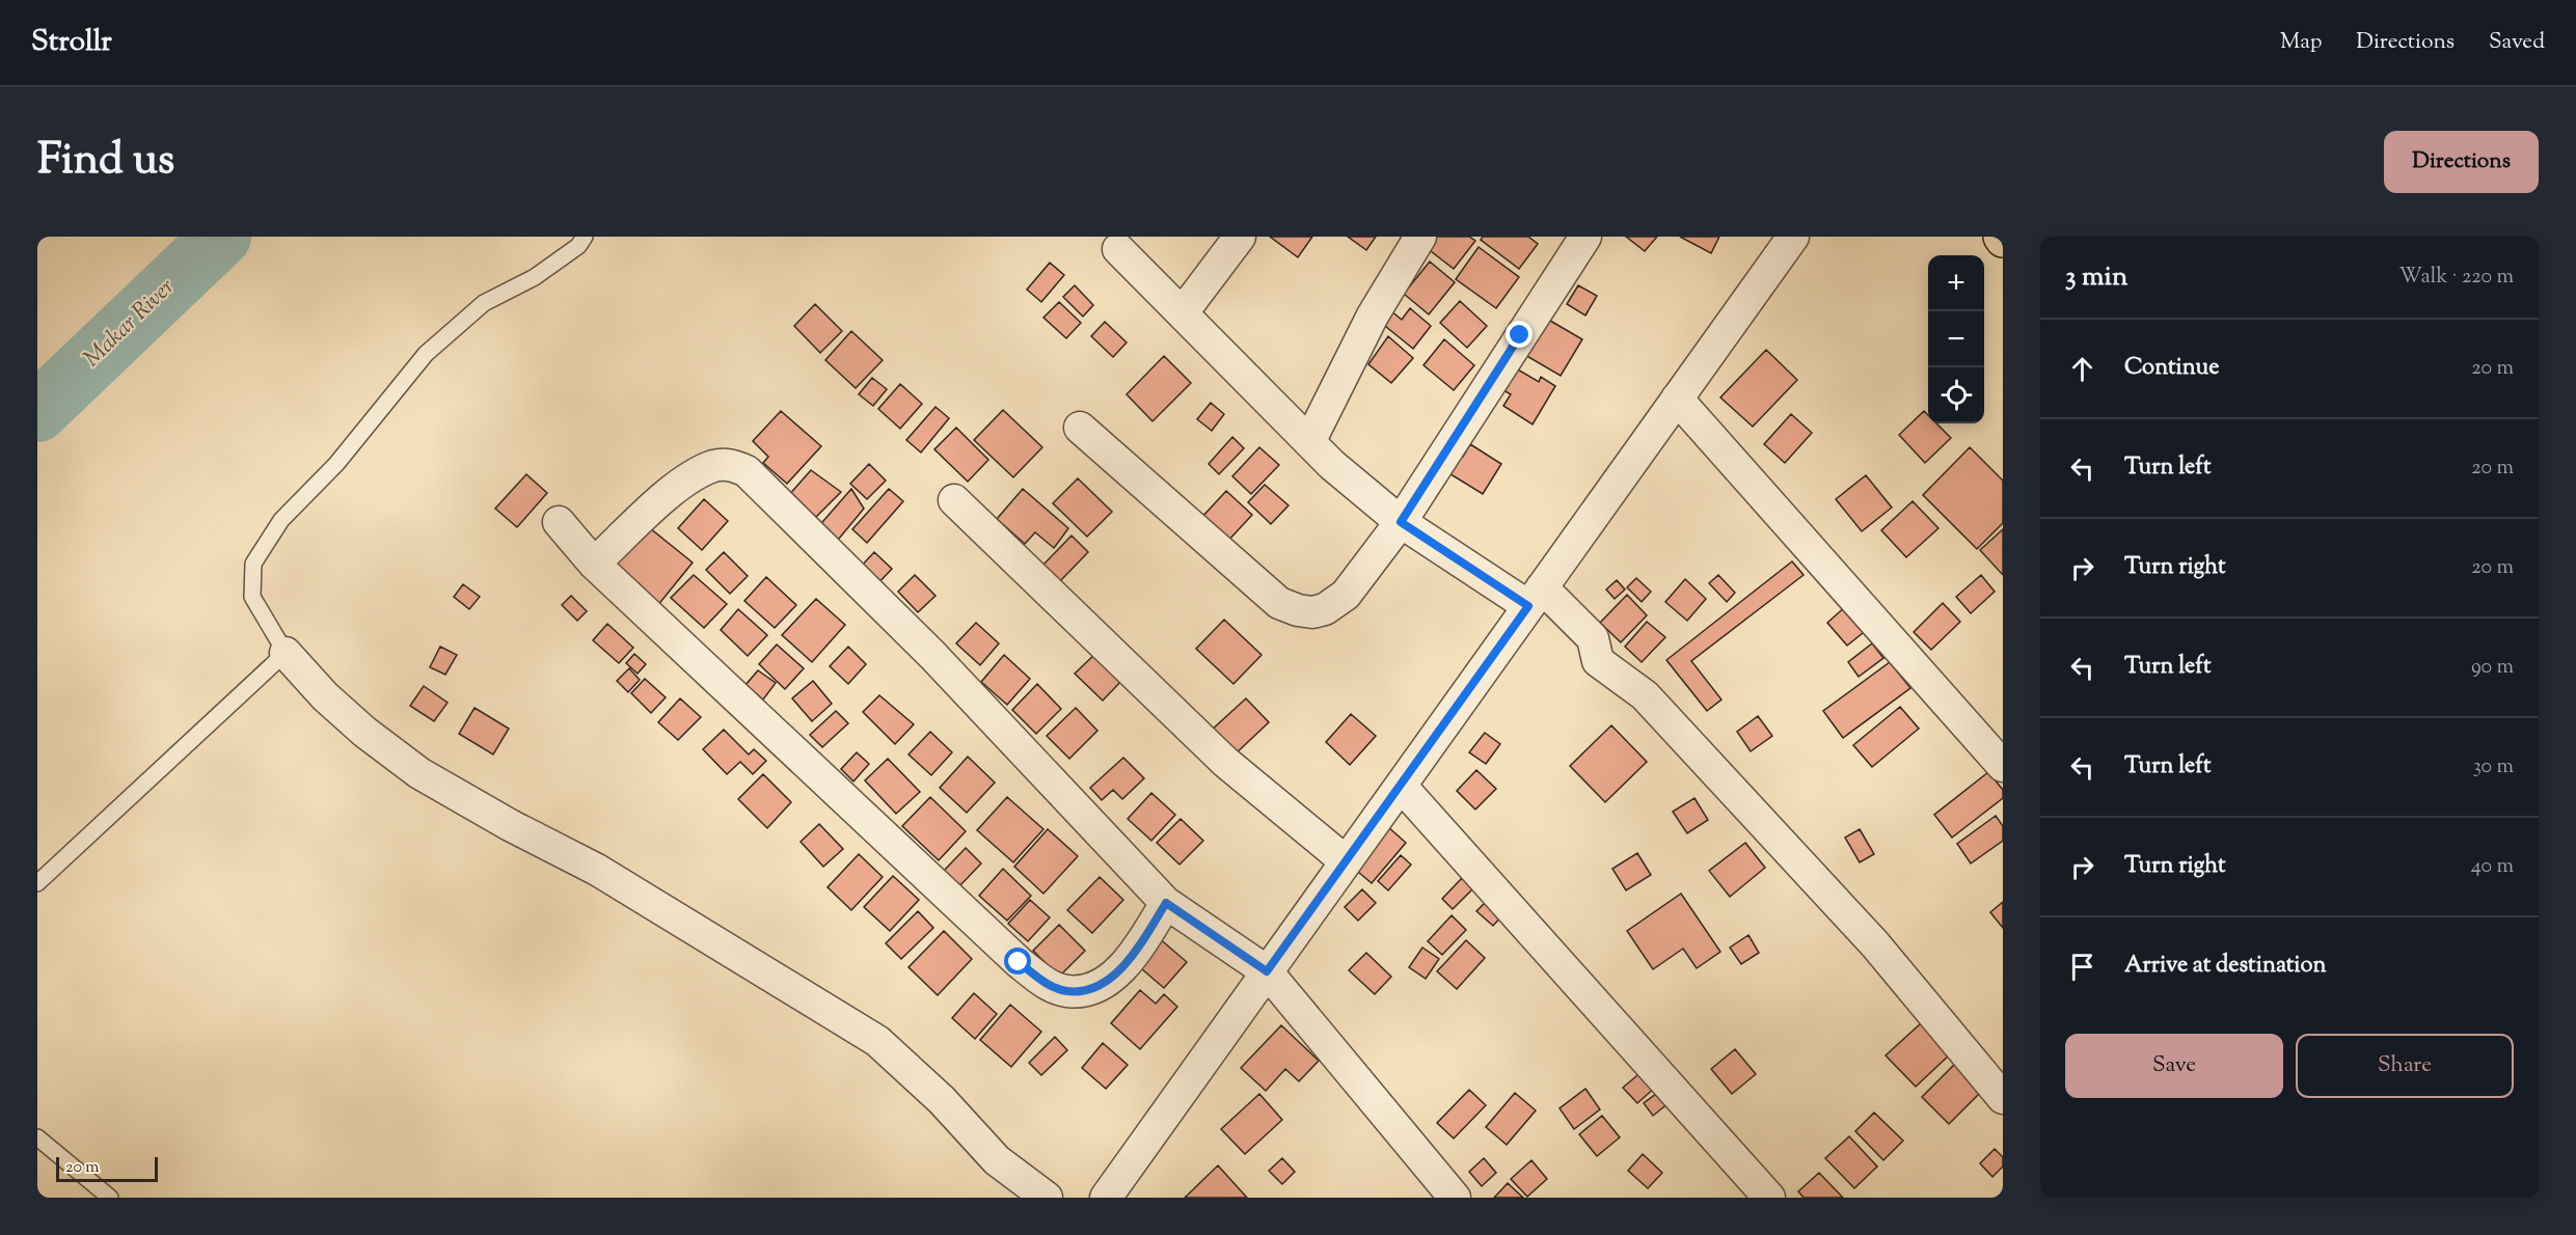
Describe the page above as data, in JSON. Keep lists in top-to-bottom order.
{
  "water": ["Makar River"],
  "scale_bar": "20 m",
  "page": {
    "header": "Strollr",
    "nav": ["Map", "Directions", "Saved"],
    "title": "Find us",
    "buttons": [
      "Directions",
      ["Save", "Share"]
    ],
    "heading": ["3 min", "Walk · 220 m"],
    "map_buttons": ["+", "−"],
    "list": [
      ["Continue", "20 m"],
      ["Turn left", "20 m"],
      ["Turn right", "20 m"],
      ["Turn left", "90 m"],
      ["Turn left", "30 m"],
      ["Turn right", "40 m"],
      "Arrive at destination"
    ],
    "scale": "20 m"
  }
}
